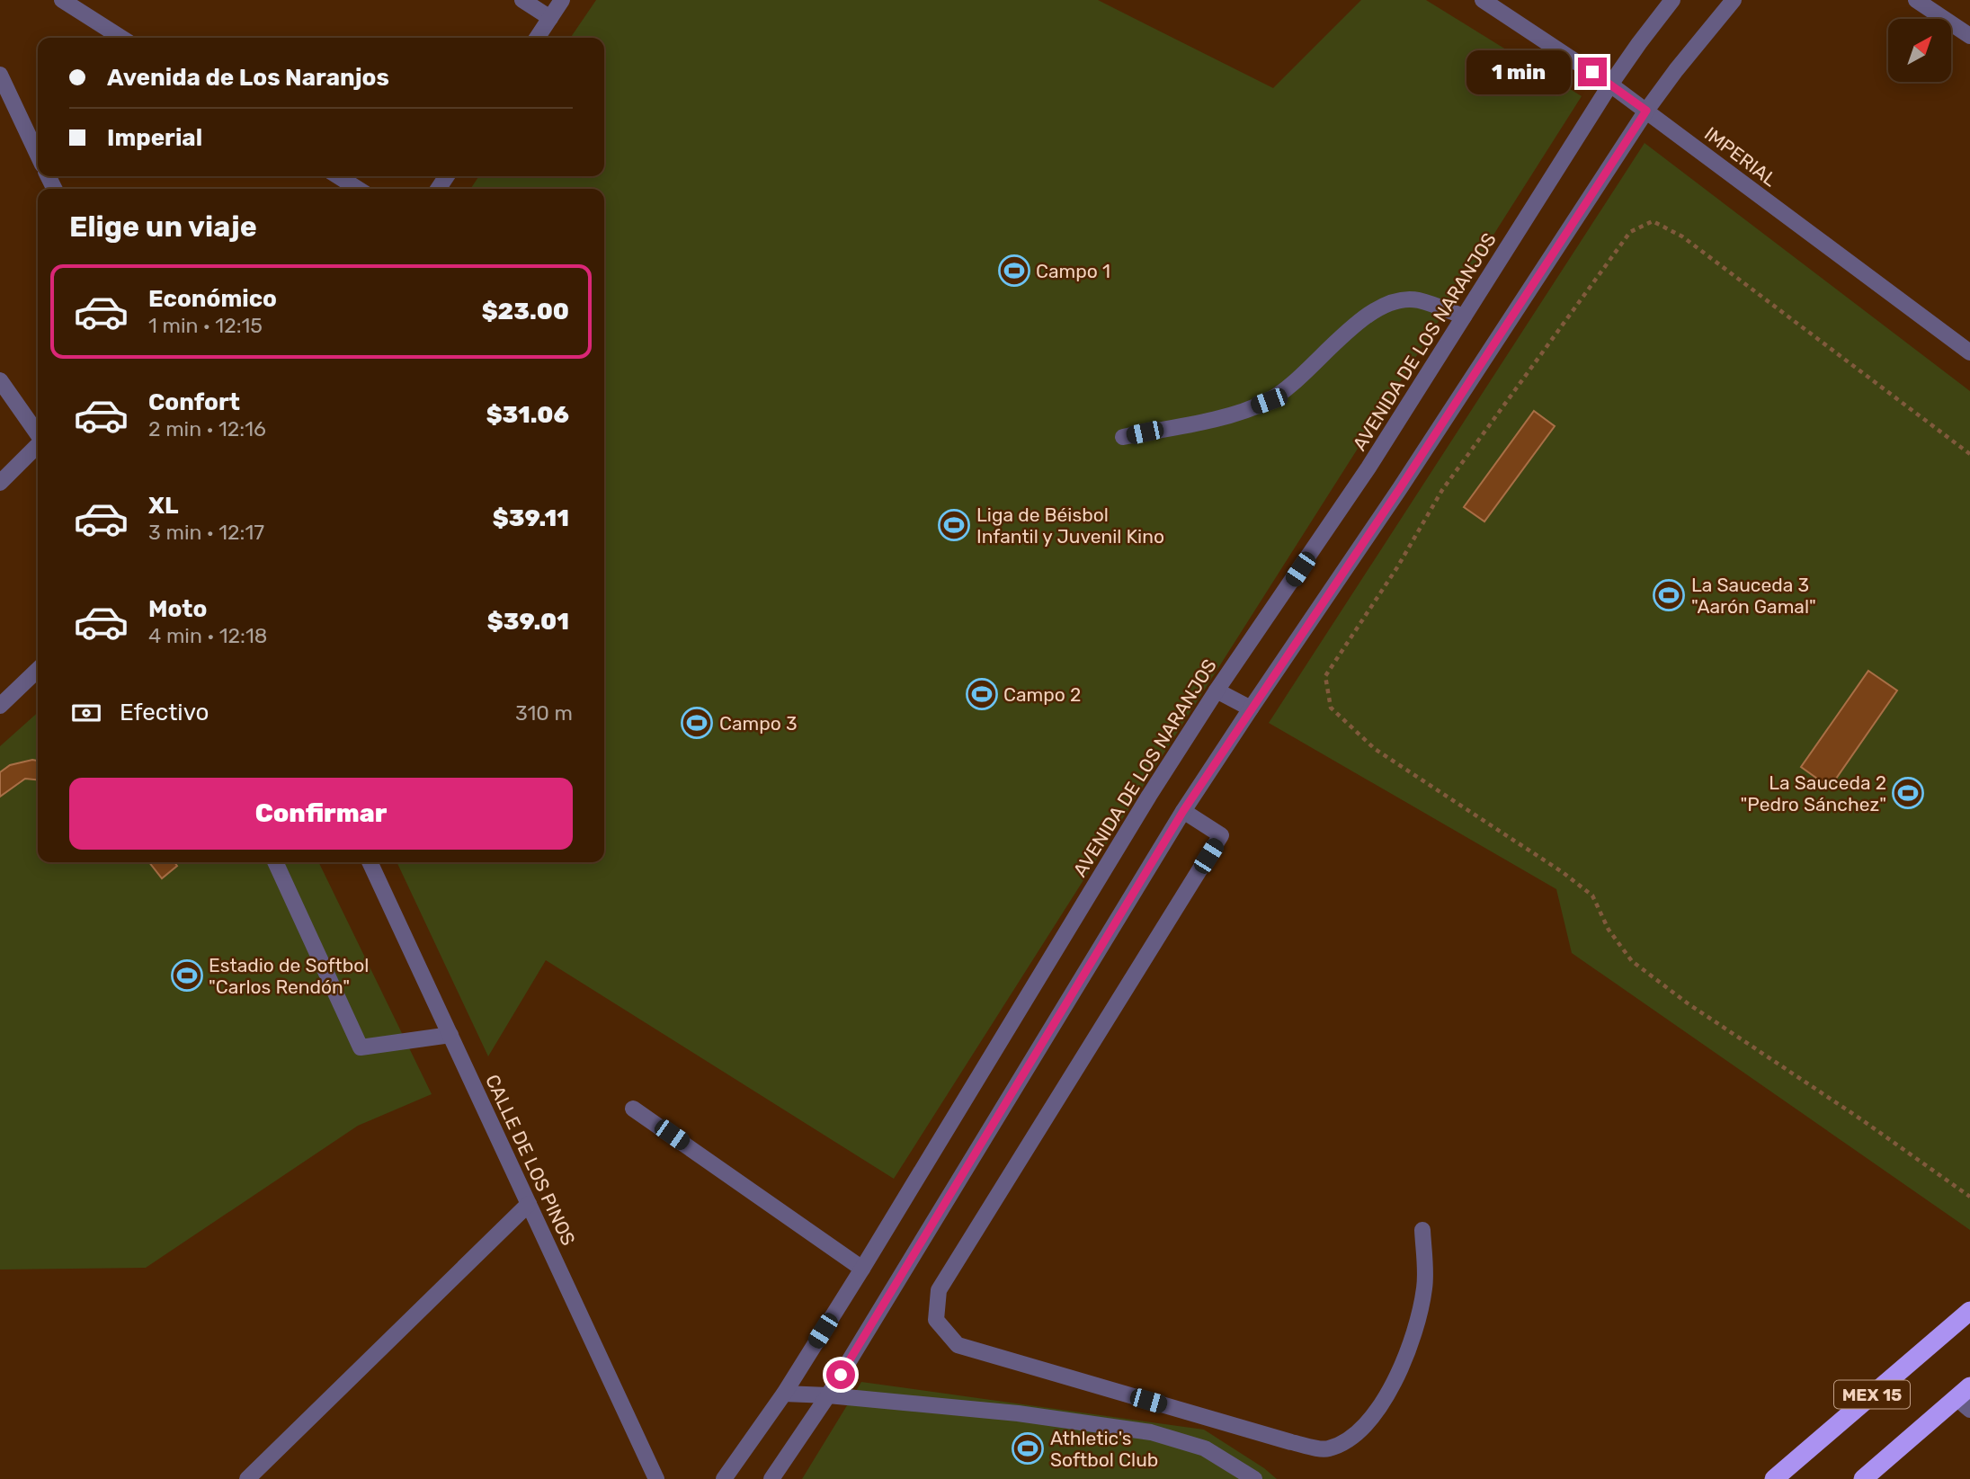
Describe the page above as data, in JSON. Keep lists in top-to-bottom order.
{
  "streets": {
    "highway": ["MEX 15"],
    "street": ["IMPERIAL", "AVENIDA DE LOS NARANJOS", "CALLE DE LOS PINOS"]
  },
  "crossings": [
    ["IMPERIAL", "AVENIDA DE LOS NARANJOS"]
  ],
  "places": {
    "sports": [
      "Campo 1",
      "Liga de Béisbol Infantil y Juvenil Kino",
      "La Sauceda 3 \"Aarón Gamal\"",
      "Campo 2",
      "Campo 3",
      "La Sauceda 2 \"Pedro Sánchez\"",
      "Estadio de Softbol \"Carlos Rendón\"",
      "Athletic's Softbol Club"
    ]
  },
  "north": "top right",
  "page": {
    "banner": ["Avenida de Los Naranjos", "Imperial"],
    "bubble": "1 min",
    "heading": "Elige un viaje",
    "list": [
      {
        "name": "Económico",
        "note": "1 min · 12:15",
        "value": "$23.00"
      },
      {
        "name": "Confort",
        "note": "2 min · 12:16",
        "value": "$31.06"
      },
      {
        "name": "XL",
        "note": "3 min · 12:17",
        "value": "$39.11"
      },
      {
        "name": "Moto",
        "note": "4 min · 12:18",
        "value": "$39.01"
      }
    ],
    "pay": ["Efectivo", "310 m"],
    "buttons": "Confirmar"
  }
}
